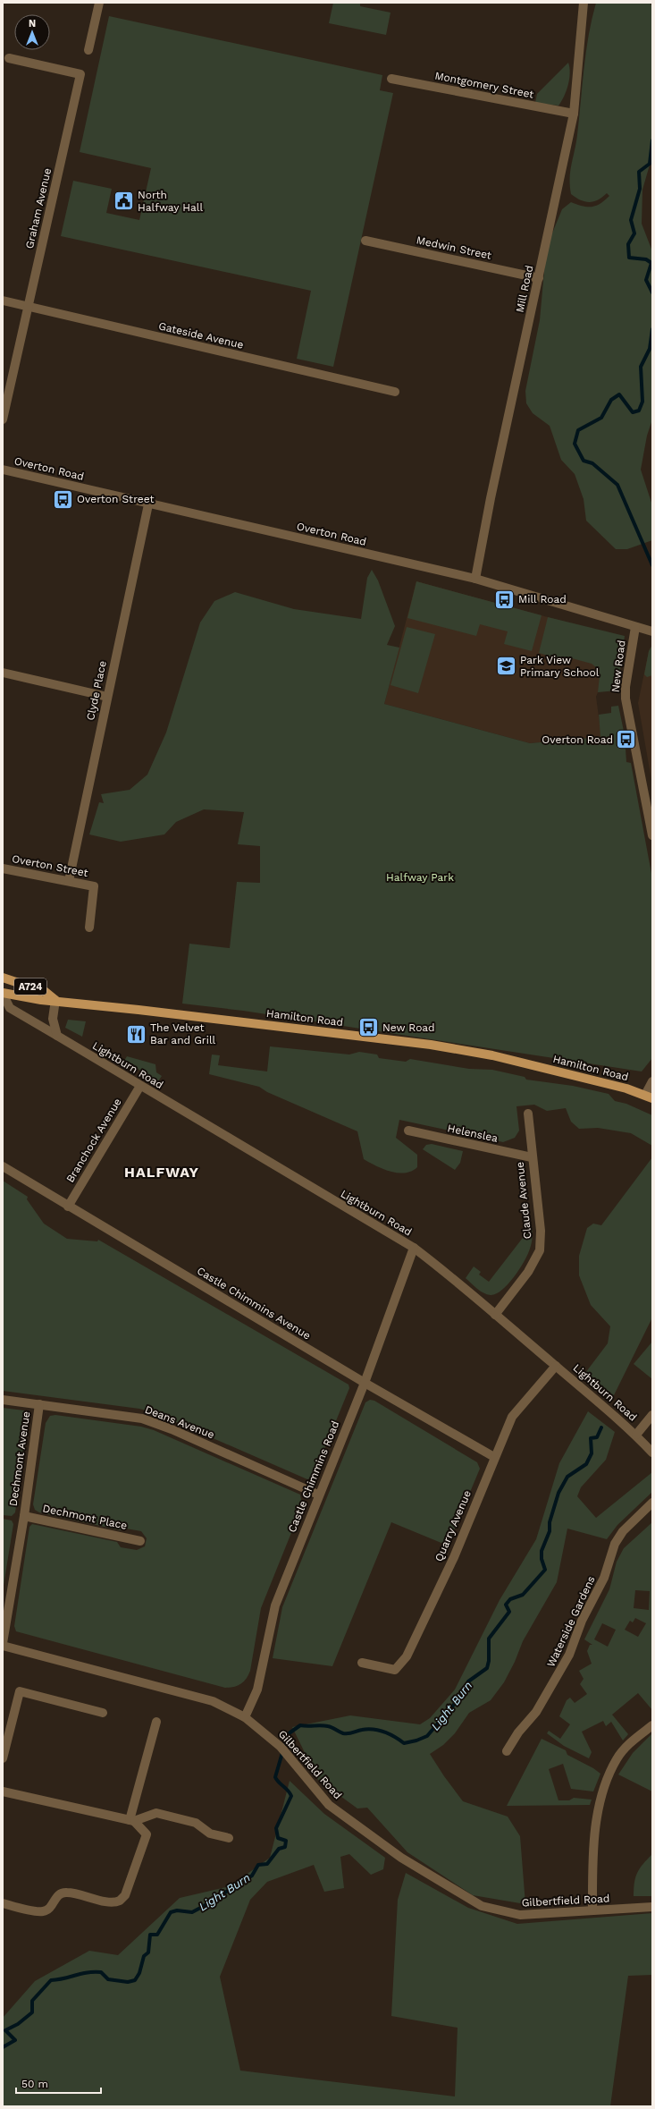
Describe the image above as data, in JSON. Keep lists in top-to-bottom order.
{
  "streets": {
    "main road": ["A724", "Hamilton Road"],
    "street": [
      "Montgomery Street",
      "Graham Avenue",
      "Medwin Street",
      "Mill Road",
      "Gateside Avenue",
      "Overton Road",
      "New Road",
      "Clyde Place",
      "Overton Street",
      "Lightburn Road",
      "Helenslea",
      "Branchock Avenue",
      "Claude Avenue",
      "Castle Chimmins Avenue",
      "Deans Avenue",
      "Dechmont Avenue",
      "Castle Chimmins Road",
      "Dechmont Place",
      "Quarry Avenue",
      "Waterside Gardens",
      "Gilbertfield Road"
    ]
  },
  "crossings": [
    ["Montgomery Street", "Mill Road"],
    ["Graham Avenue", "Gateside Avenue"],
    ["Medwin Street", "Mill Road"],
    ["Mill Road", "Overton Road"],
    ["Overton Road", "New Road"],
    ["Overton Road", "Clyde Place"],
    ["Clyde Place", "Overton Street"],
    ["Hamilton Road", "Lightburn Road"],
    ["Lightburn Road", "Branchock Avenue"],
    ["Lightburn Road", "Claude Avenue"],
    ["Lightburn Road", "Castle Chimmins Road"],
    ["Lightburn Road", "Quarry Avenue"],
    ["Helenslea", "Claude Avenue"],
    ["Branchock Avenue", "Castle Chimmins Avenue"],
    ["Castle Chimmins Avenue", "Castle Chimmins Road"],
    ["Castle Chimmins Avenue", "Quarry Avenue"],
    ["Deans Avenue", "Dechmont Avenue"],
    ["Deans Avenue", "Castle Chimmins Road"],
    ["Dechmont Avenue", "Dechmont Place"],
    ["Dechmont Avenue", "Gilbertfield Road"],
    ["Castle Chimmins Road", "Gilbertfield Road"]
  ],
  "districts": ["HALFWAY"],
  "water": ["Light Burn"],
  "parks": ["Halfway Park"],
  "places": {
    "public building": ["North Halfway Hall"],
    "bus stop": [
      "Overton Street",
      "Mill Road",
      "Overton Road",
      "New Road"
    ],
    "school or university": ["Park View Primary School"],
    "restaurant": ["The Velvet Bar and Grill"]
  },
  "scale_bar": "50 m",
  "north": "top"
}
